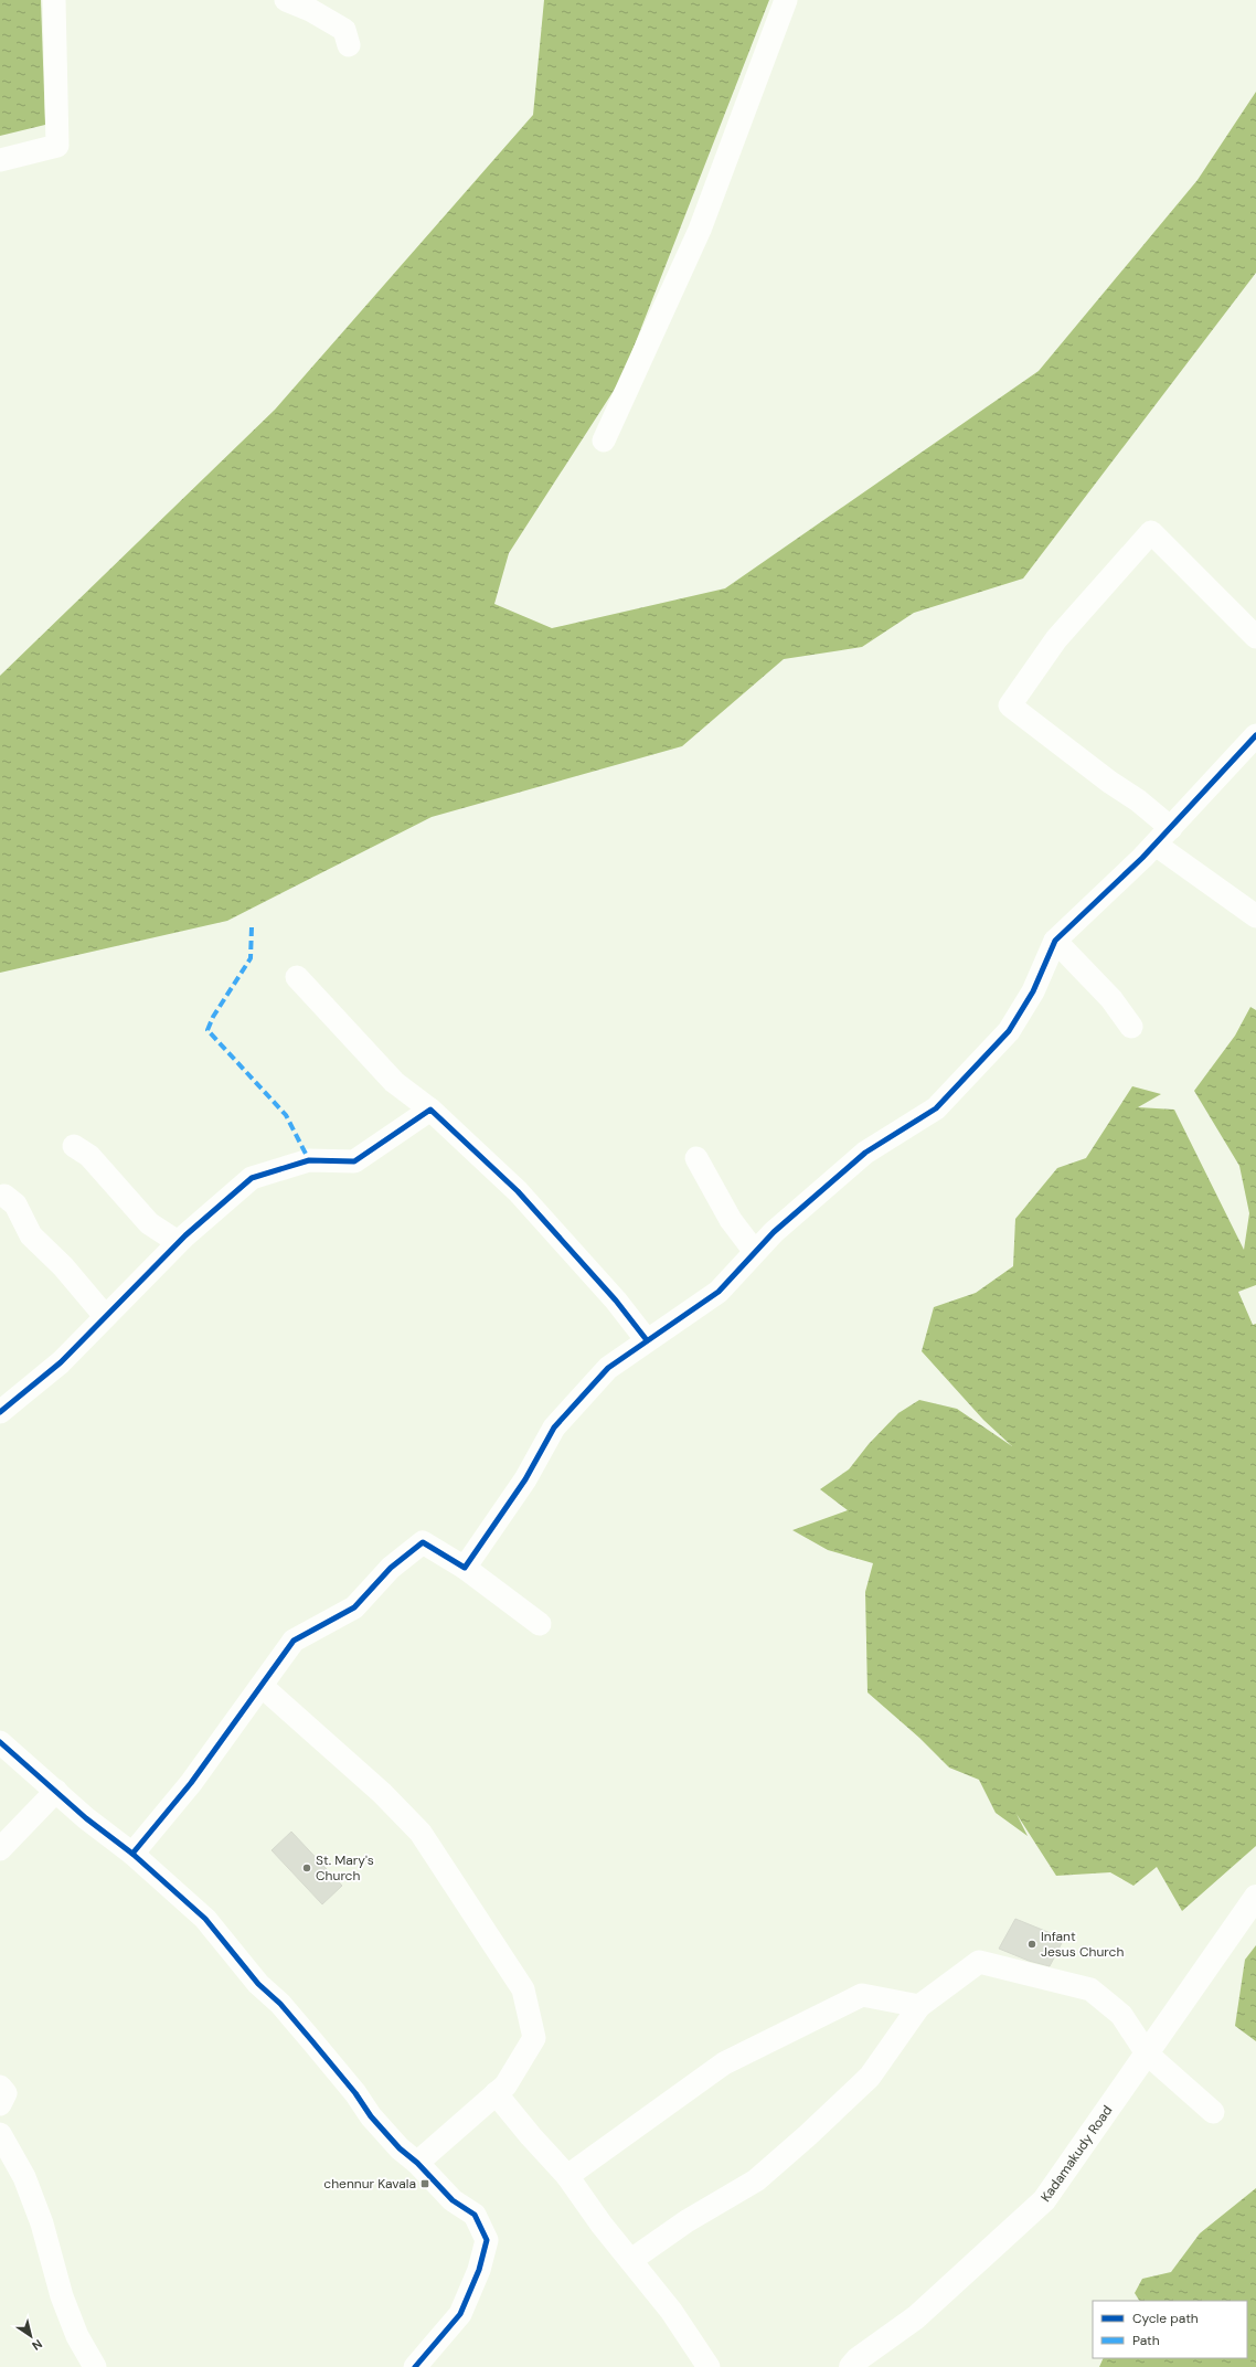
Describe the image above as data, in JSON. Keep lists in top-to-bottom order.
{
  "streets": {
    "street": ["Kadamakudy Road"]
  },
  "places": {
    "other": ["St. Mary's Church", "Infant Jesus Church"],
    "transit": ["chennur Kavala"]
  },
  "legend": ["Cycle path", "Path"],
  "north": "bottom right"
}
